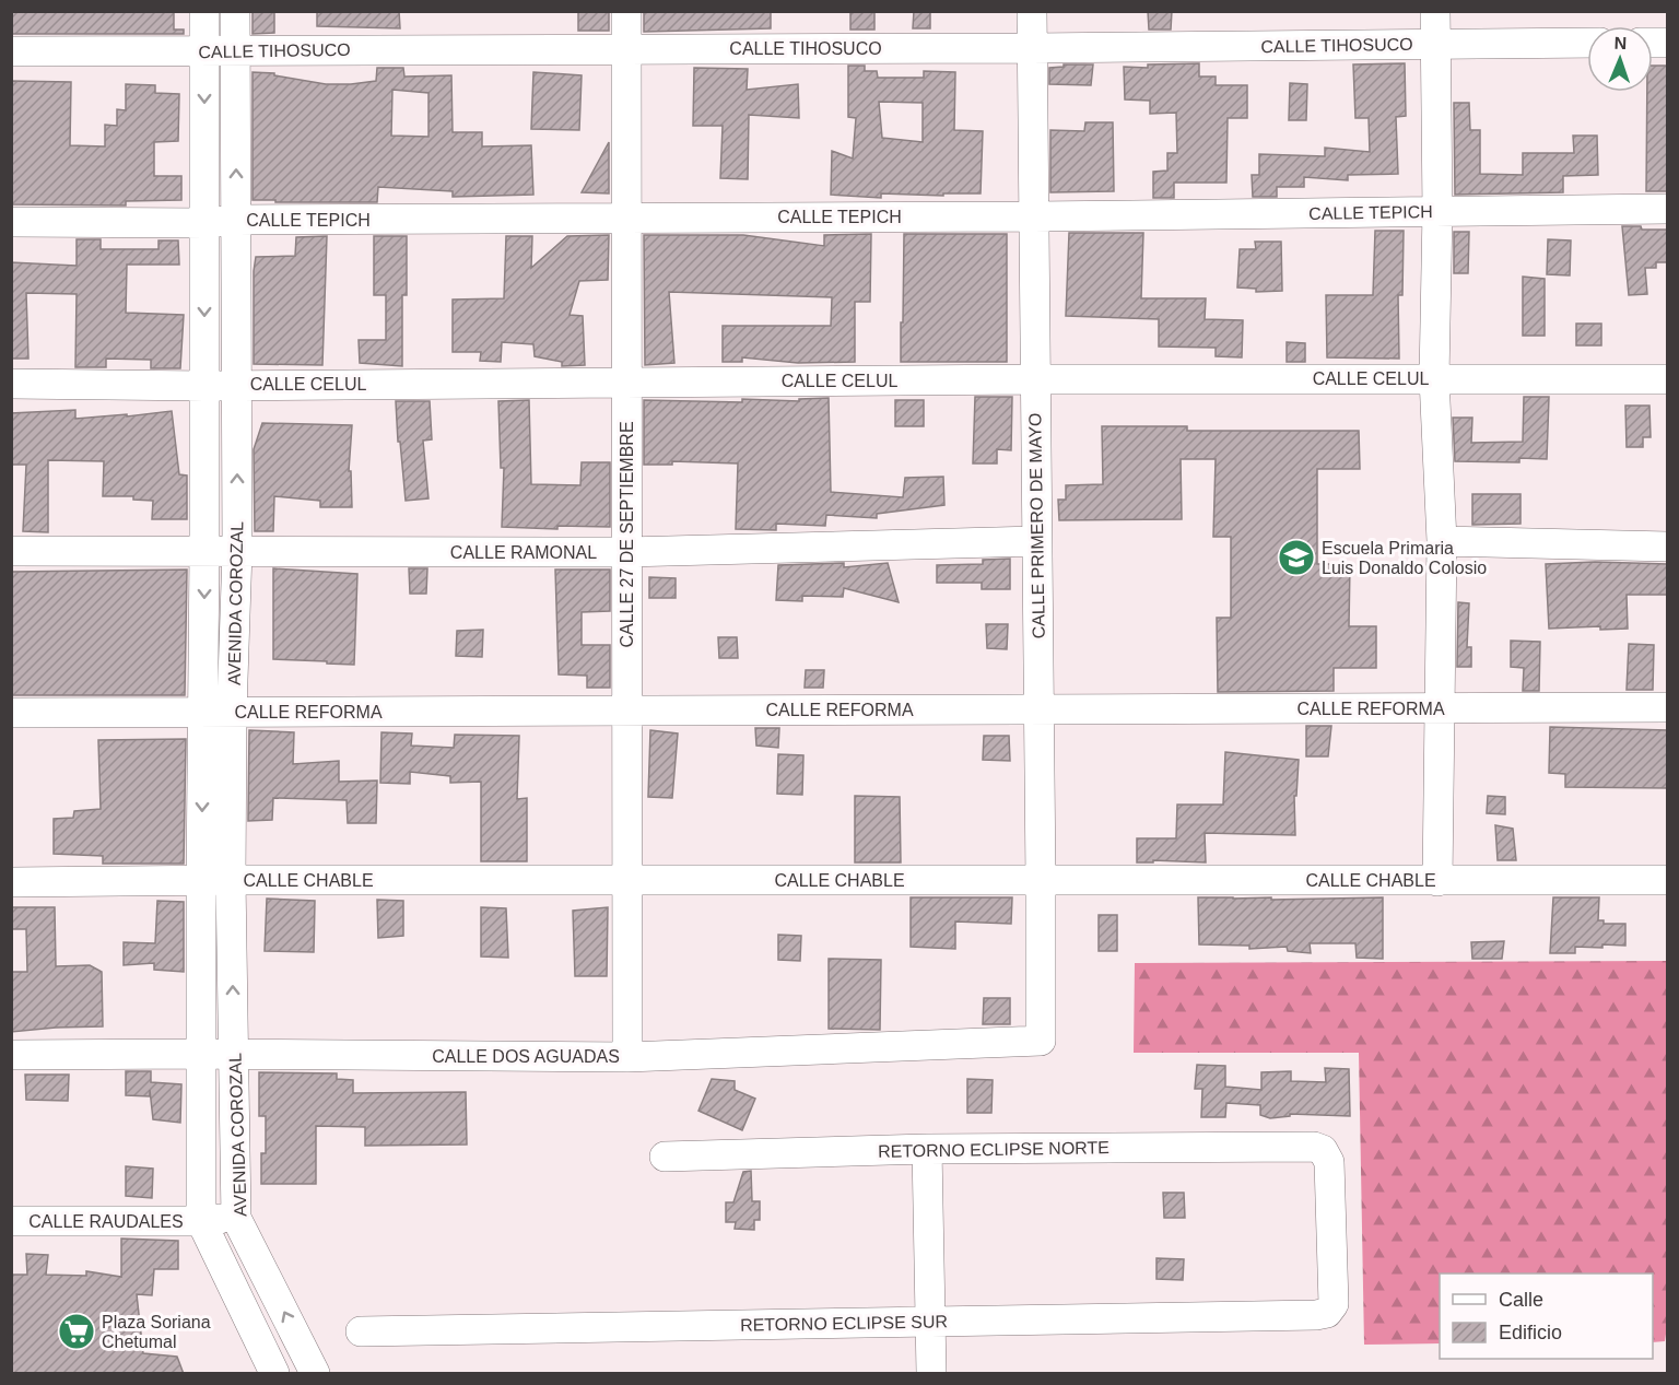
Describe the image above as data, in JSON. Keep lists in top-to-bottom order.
{
  "streets": {
    "street": [
      "CALLE TIHOSUCO",
      "CALLE TEPICH",
      "CALLE CELUL",
      "CALLE PRIMERO DE MAYO",
      "CALLE 27 DE SEPTIEMBRE",
      "CALLE RAMONAL",
      "AVENIDA COROZAL",
      "CALLE REFORMA",
      "CALLE CHABLE",
      "CALLE DOS AGUADAS",
      "RETORNO ECLIPSE NORTE",
      "CALLE RAUDALES",
      "RETORNO ECLIPSE SUR"
    ]
  },
  "crossings": [
    ["CALLE TIHOSUCO", "CALLE PRIMERO DE MAYO"],
    ["CALLE TIHOSUCO", "CALLE 27 DE SEPTIEMBRE"],
    ["CALLE TIHOSUCO", "AVENIDA COROZAL"],
    ["CALLE TEPICH", "CALLE PRIMERO DE MAYO"],
    ["CALLE TEPICH", "CALLE 27 DE SEPTIEMBRE"],
    ["CALLE TEPICH", "AVENIDA COROZAL"],
    ["CALLE CELUL", "CALLE PRIMERO DE MAYO"],
    ["CALLE CELUL", "CALLE 27 DE SEPTIEMBRE"],
    ["CALLE CELUL", "AVENIDA COROZAL"],
    ["CALLE PRIMERO DE MAYO", "CALLE RAMONAL"],
    ["CALLE PRIMERO DE MAYO", "CALLE REFORMA"],
    ["CALLE PRIMERO DE MAYO", "CALLE CHABLE"],
    ["CALLE PRIMERO DE MAYO", "CALLE DOS AGUADAS"],
    ["CALLE 27 DE SEPTIEMBRE", "CALLE RAMONAL"],
    ["CALLE 27 DE SEPTIEMBRE", "CALLE REFORMA"],
    ["CALLE 27 DE SEPTIEMBRE", "CALLE CHABLE"],
    ["CALLE 27 DE SEPTIEMBRE", "CALLE DOS AGUADAS"],
    ["CALLE RAMONAL", "AVENIDA COROZAL"],
    ["AVENIDA COROZAL", "CALLE REFORMA"],
    ["AVENIDA COROZAL", "CALLE CHABLE"],
    ["AVENIDA COROZAL", "CALLE DOS AGUADAS"],
    ["AVENIDA COROZAL", "CALLE RAUDALES"],
    ["RETORNO ECLIPSE NORTE", "RETORNO ECLIPSE SUR"]
  ],
  "places": {
    "school or university": ["Escuela Primaria Luis Donaldo Colosio"],
    "supermarket": ["Plaza Soriana Chetumal"]
  },
  "legend": ["Calle", "Edificio"],
  "north": "top"
}
